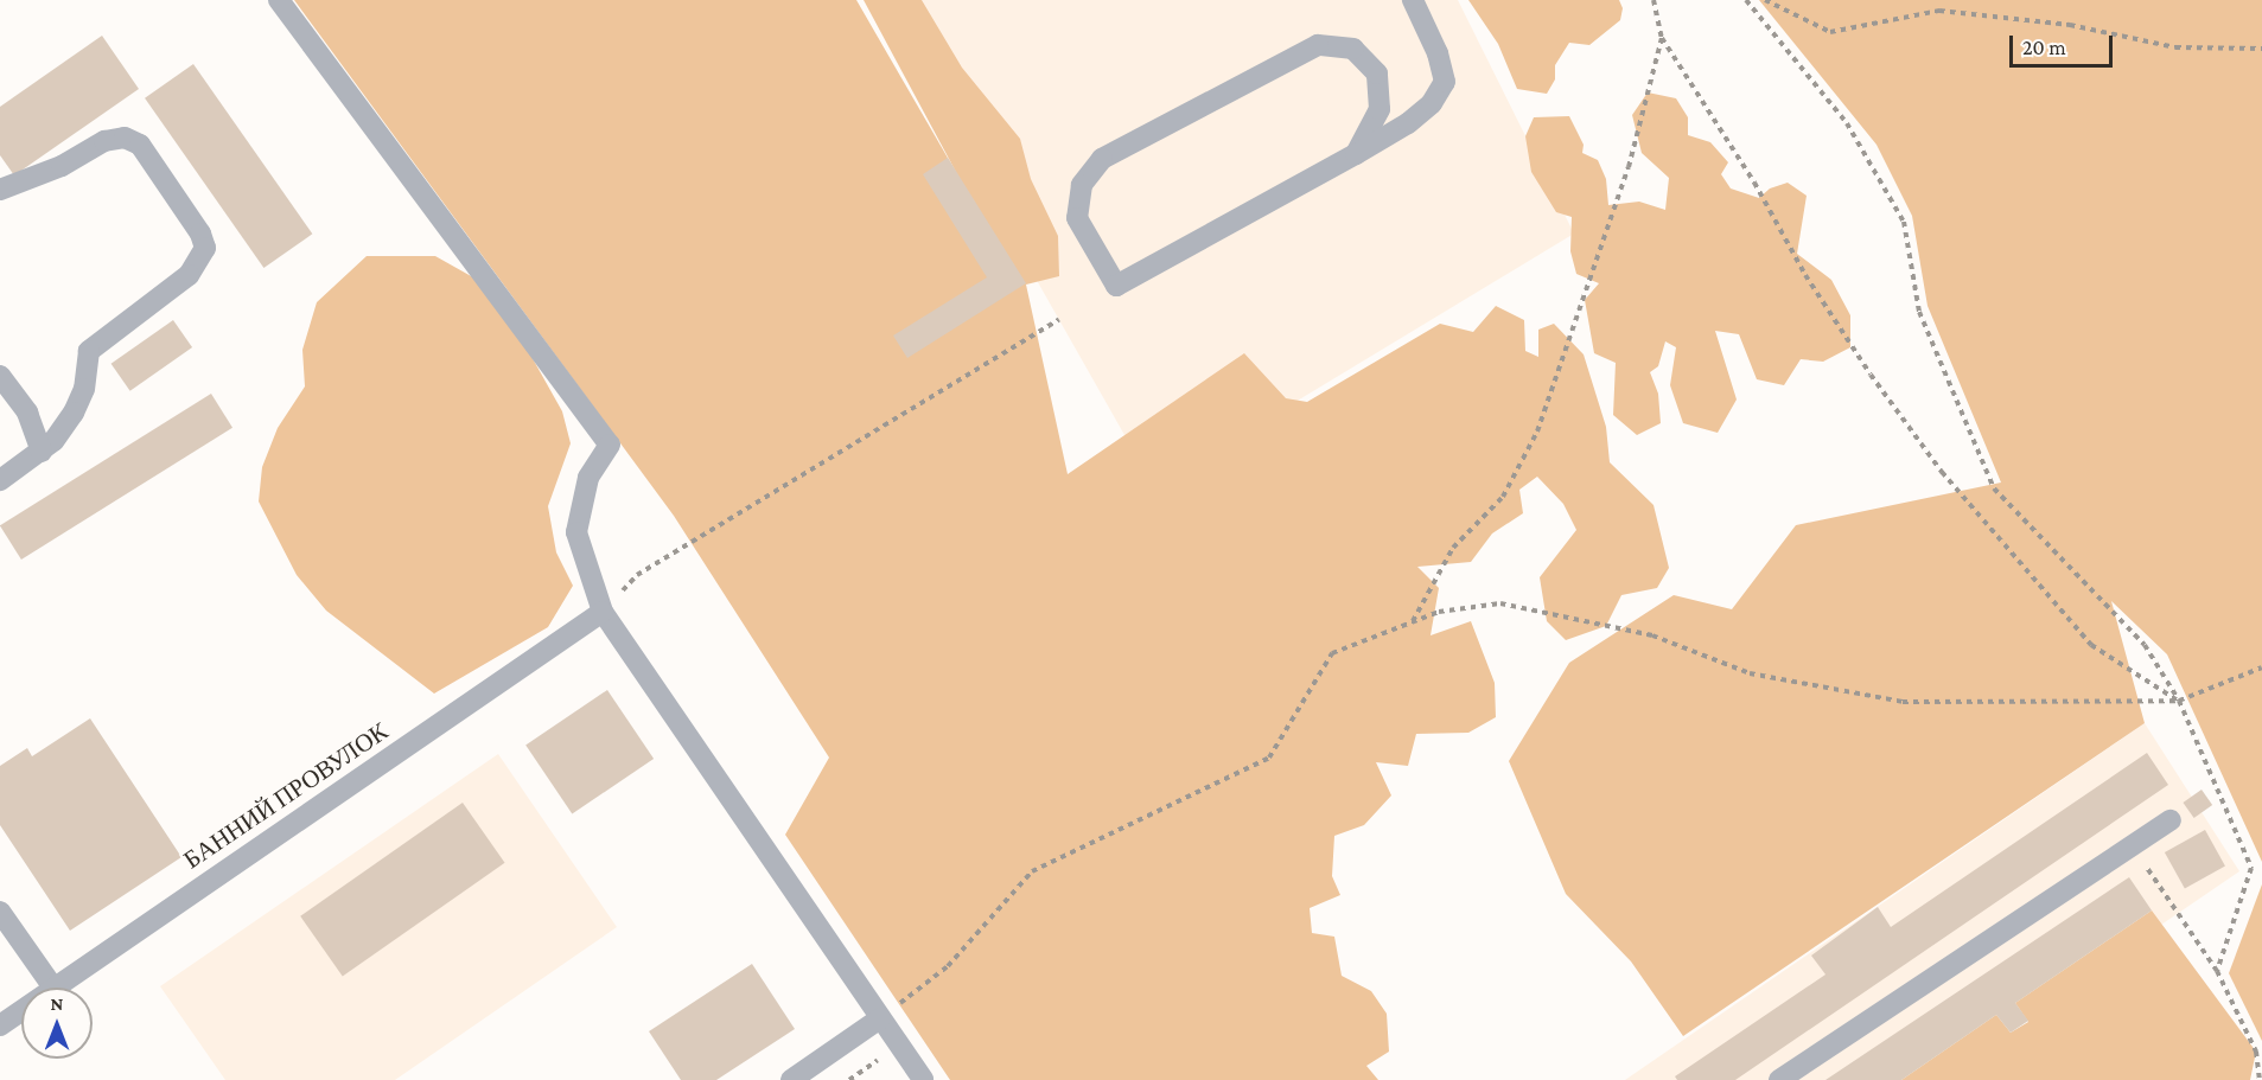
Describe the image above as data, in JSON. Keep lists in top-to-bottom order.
{
  "streets": {
    "street": ["БАННИЙ ПРОВУЛОК"]
  },
  "scale_bar": "20 m",
  "north": "top"
}
